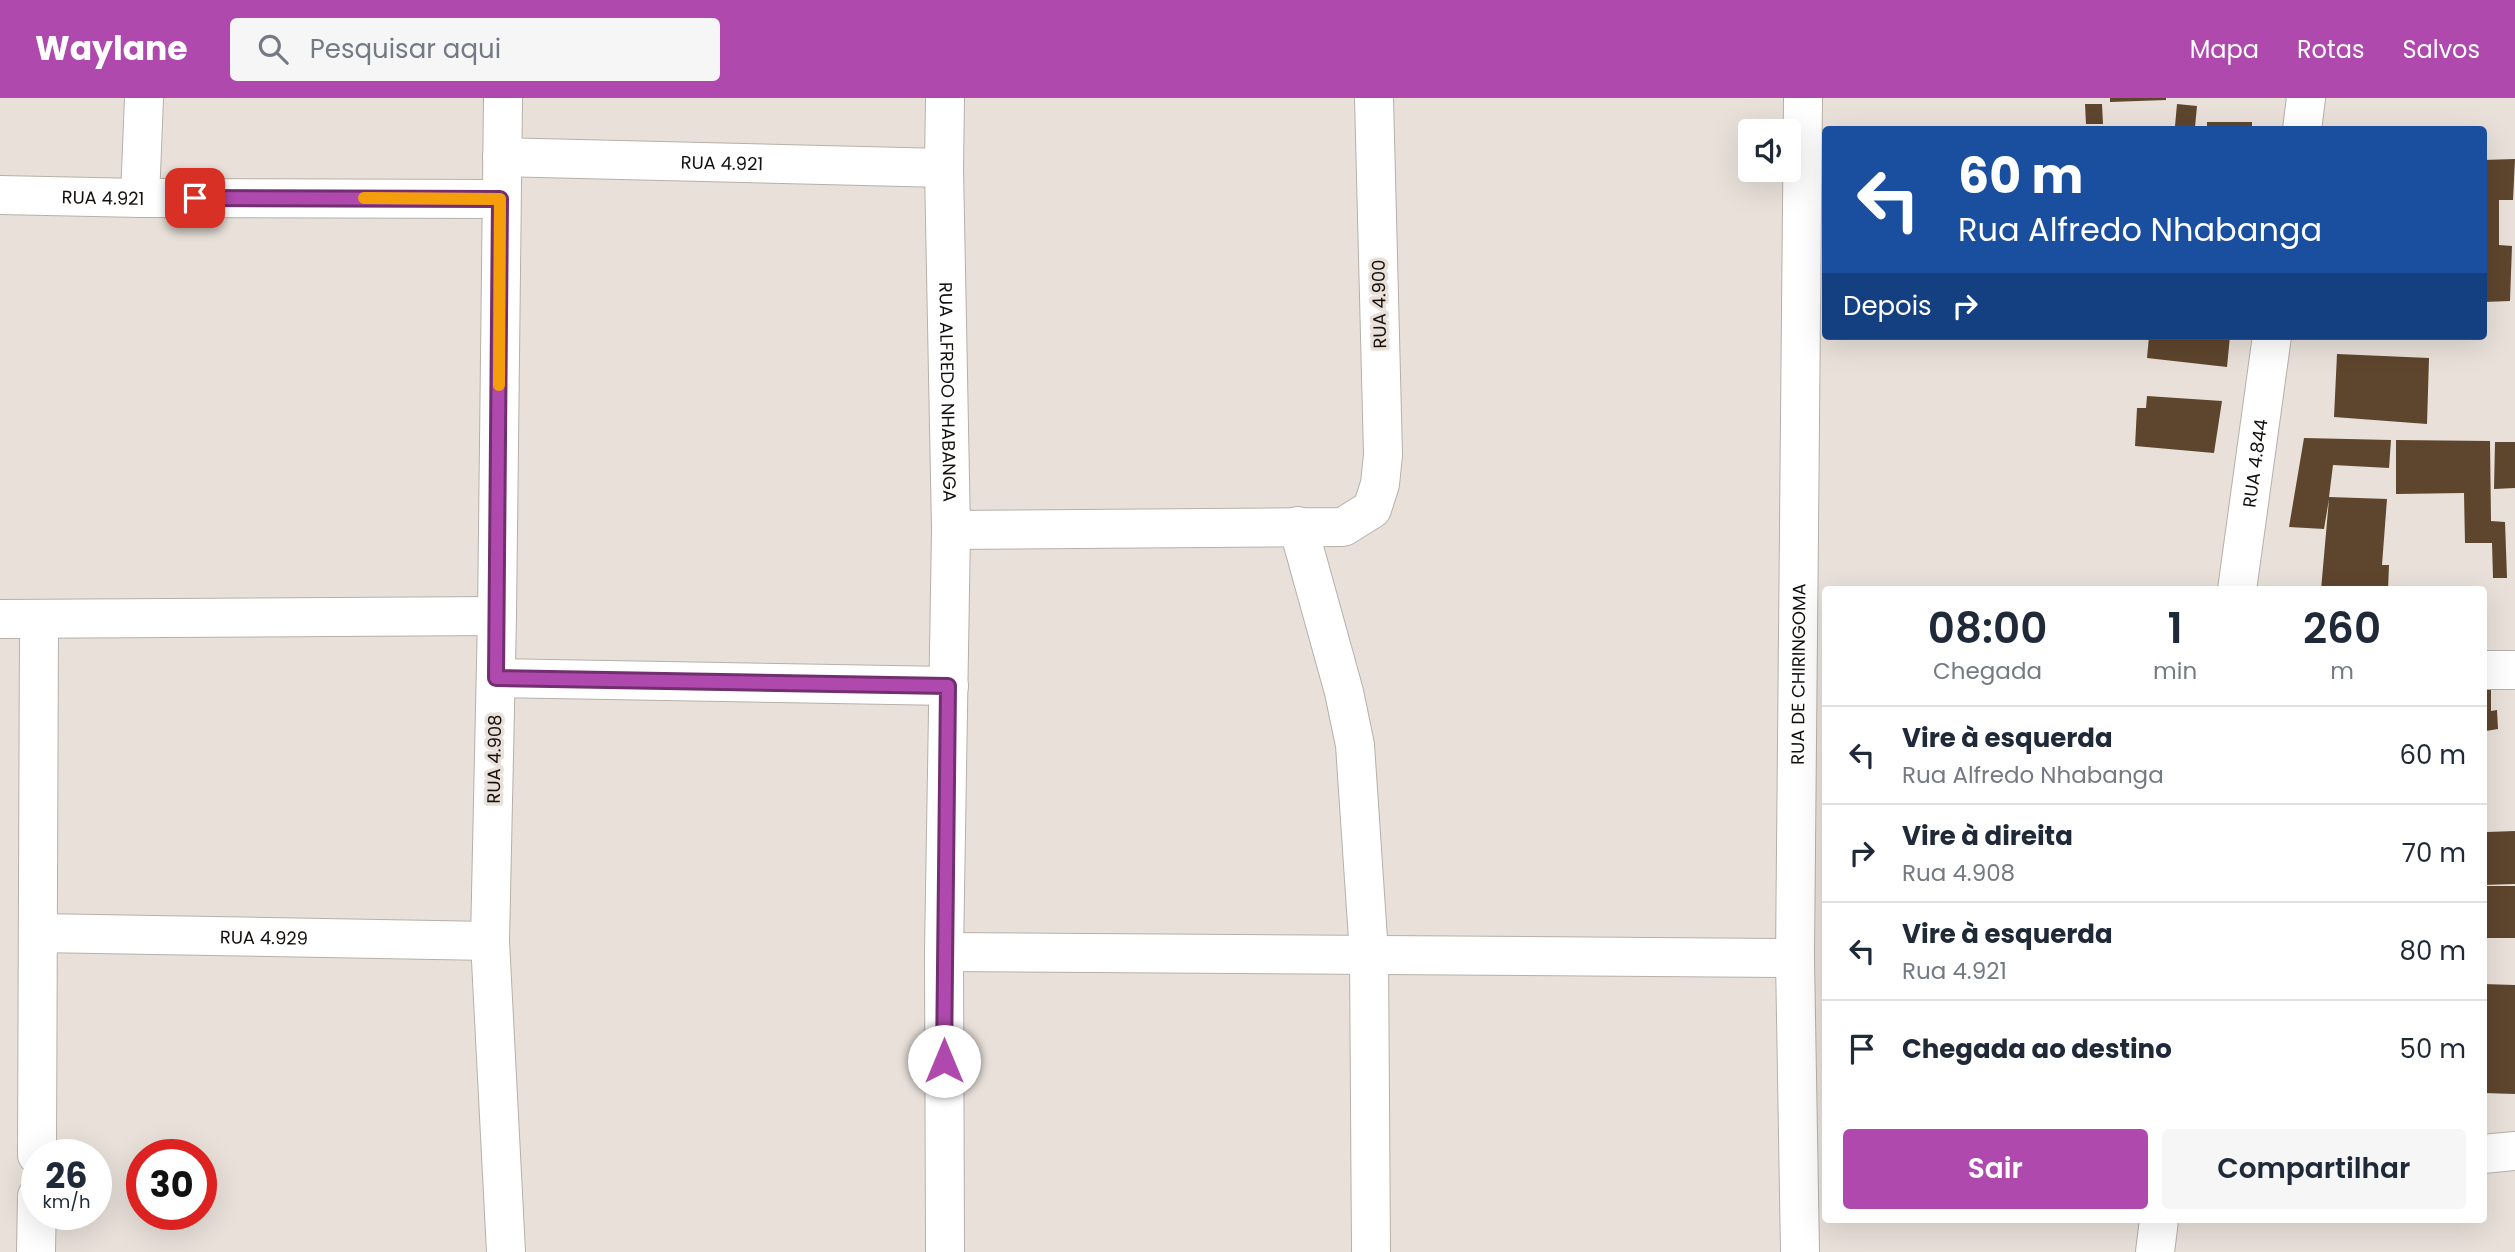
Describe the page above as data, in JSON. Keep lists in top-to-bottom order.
{
  "streets": {
    "street": [
      "RUA 4.921",
      "RUA 4.900",
      "RUA ALFREDO NHABANGA",
      "RUA 4.844",
      "RUA DE CHIRINGOMA",
      "RUA 4.908",
      "RUA 4.929"
    ]
  },
  "crossings": [
    ["RUA 4.921", "RUA ALFREDO NHABANGA"],
    ["RUA 4.921", "RUA 4.908"],
    ["RUA 4.908", "RUA 4.929"]
  ],
  "page": {
    "header": "Waylane",
    "search": "Pesquisar aqui",
    "nav": ["Mapa", "Rotas", "Salvos"],
    "turn": ["60 m", "Rua Alfredo Nhabanga"],
    "then": "Depois",
    "eta": [
      "08:00",
      "Chegada",
      "1",
      "min",
      "260",
      "m"
    ],
    "list": [
      {
        "name": "Vire à esquerda",
        "note": "Rua Alfredo Nhabanga",
        "value": "60 m"
      },
      {
        "name": "Vire à direita",
        "note": "Rua 4.908",
        "value": "70 m"
      },
      {
        "name": "Vire à esquerda",
        "note": "Rua 4.921",
        "value": "80 m"
      },
      {
        "name": "Chegada ao destino",
        "value": "50 m"
      }
    ],
    "buttons": ["Sair", "Compartilhar"],
    "speed": "26 km/h",
    "limit": "30"
  }
}
